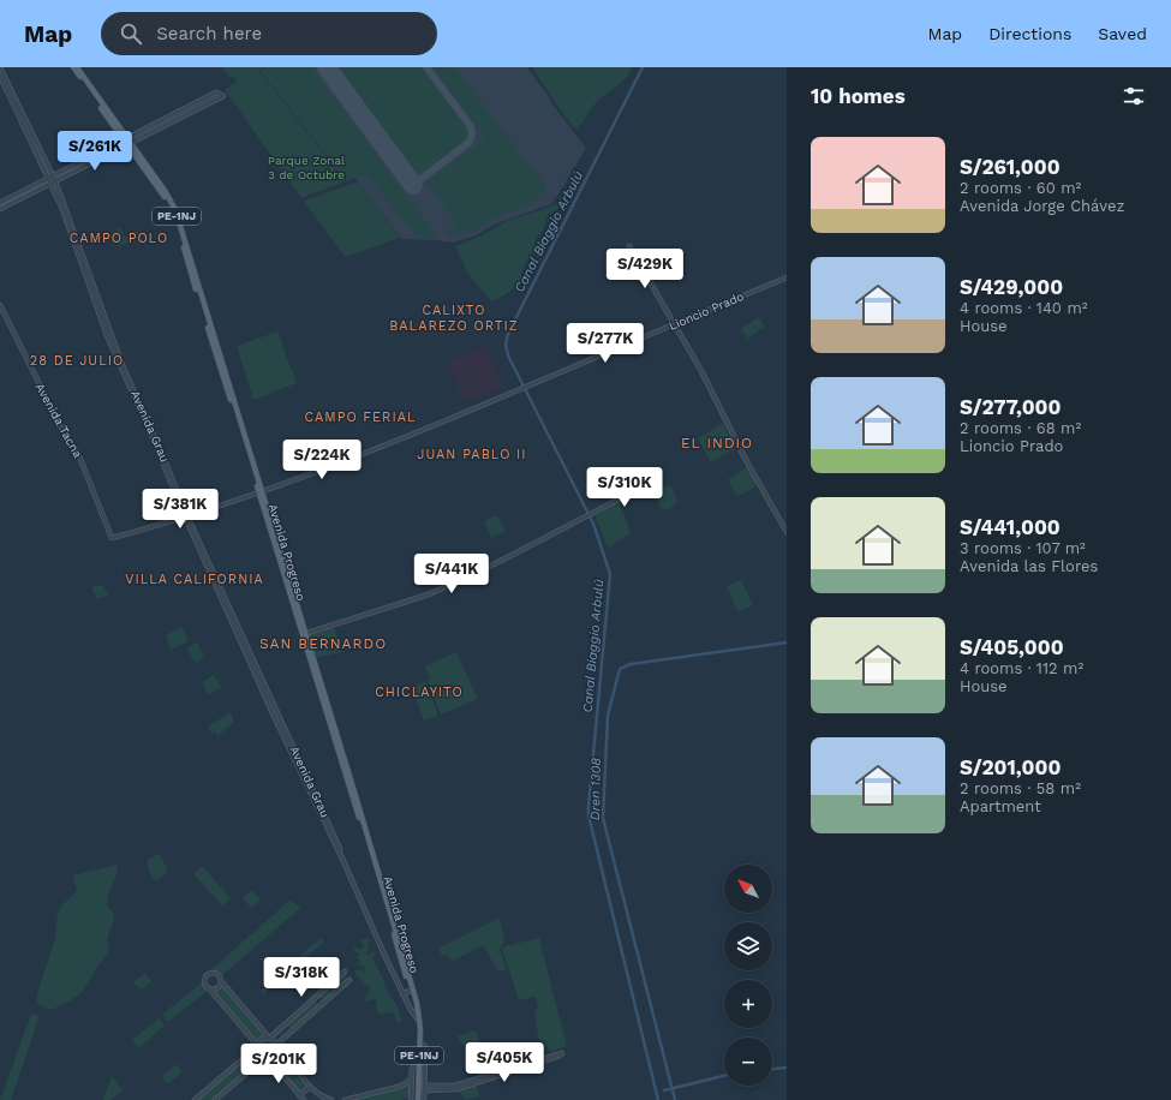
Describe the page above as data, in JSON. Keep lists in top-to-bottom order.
{
  "streets": {
    "main road": ["PE-1NJ", "Avenida Progreso"],
    "street": ["Lioncio Prado", "Avenida Tacna", "Avenida Grau"]
  },
  "crossings": [
    ["Lioncio Prado", "Avenida Tacna"],
    ["Lioncio Prado", "Avenida Grau"],
    ["Lioncio Prado", "Avenida Progreso"],
    ["Avenida Grau", "Avenida Progreso"]
  ],
  "districts": [
    "CAMPO POLO",
    "CALIXTO BALAREZO ORTIZ",
    "28 DE JULIO",
    "CAMPO FERIAL",
    "EL INDIO",
    "JUAN PABLO II",
    "VILLA CALIFORNIA",
    "SAN BERNARDO",
    "CHICLAYITO"
  ],
  "water": ["Canal Biaggio Arbulú", "Dren 1308"],
  "parks": ["Parque Zonal 3 de Octubre"],
  "north": "top left",
  "page": {
    "header": "Map",
    "search": "Search here",
    "nav": ["Map", "Directions", "Saved"],
    "heading": "10 homes",
    "list": [
      {
        "name": "S/261,000",
        "note": "2 rooms · 60 m² · Avenida Jorge Chávez"
      },
      {
        "name": "S/429,000",
        "note": "4 rooms · 140 m² · House"
      },
      {
        "name": "S/277,000",
        "note": "2 rooms · 68 m² · Lioncio Prado"
      },
      {
        "name": "S/441,000",
        "note": "3 rooms · 107 m² · Avenida las Flores"
      },
      {
        "name": "S/405,000",
        "note": "4 rooms · 112 m² · House"
      },
      {
        "name": "S/201,000",
        "note": "2 rooms · 58 m² · Apartment"
      }
    ],
    "price": [
      "S/261K",
      "S/429K",
      "S/277K",
      "S/224K",
      "S/310K",
      "S/381K",
      "S/441K",
      "S/318K",
      "S/405K",
      "S/201K"
    ],
    "map_buttons": ["+", "−"]
  }
}
